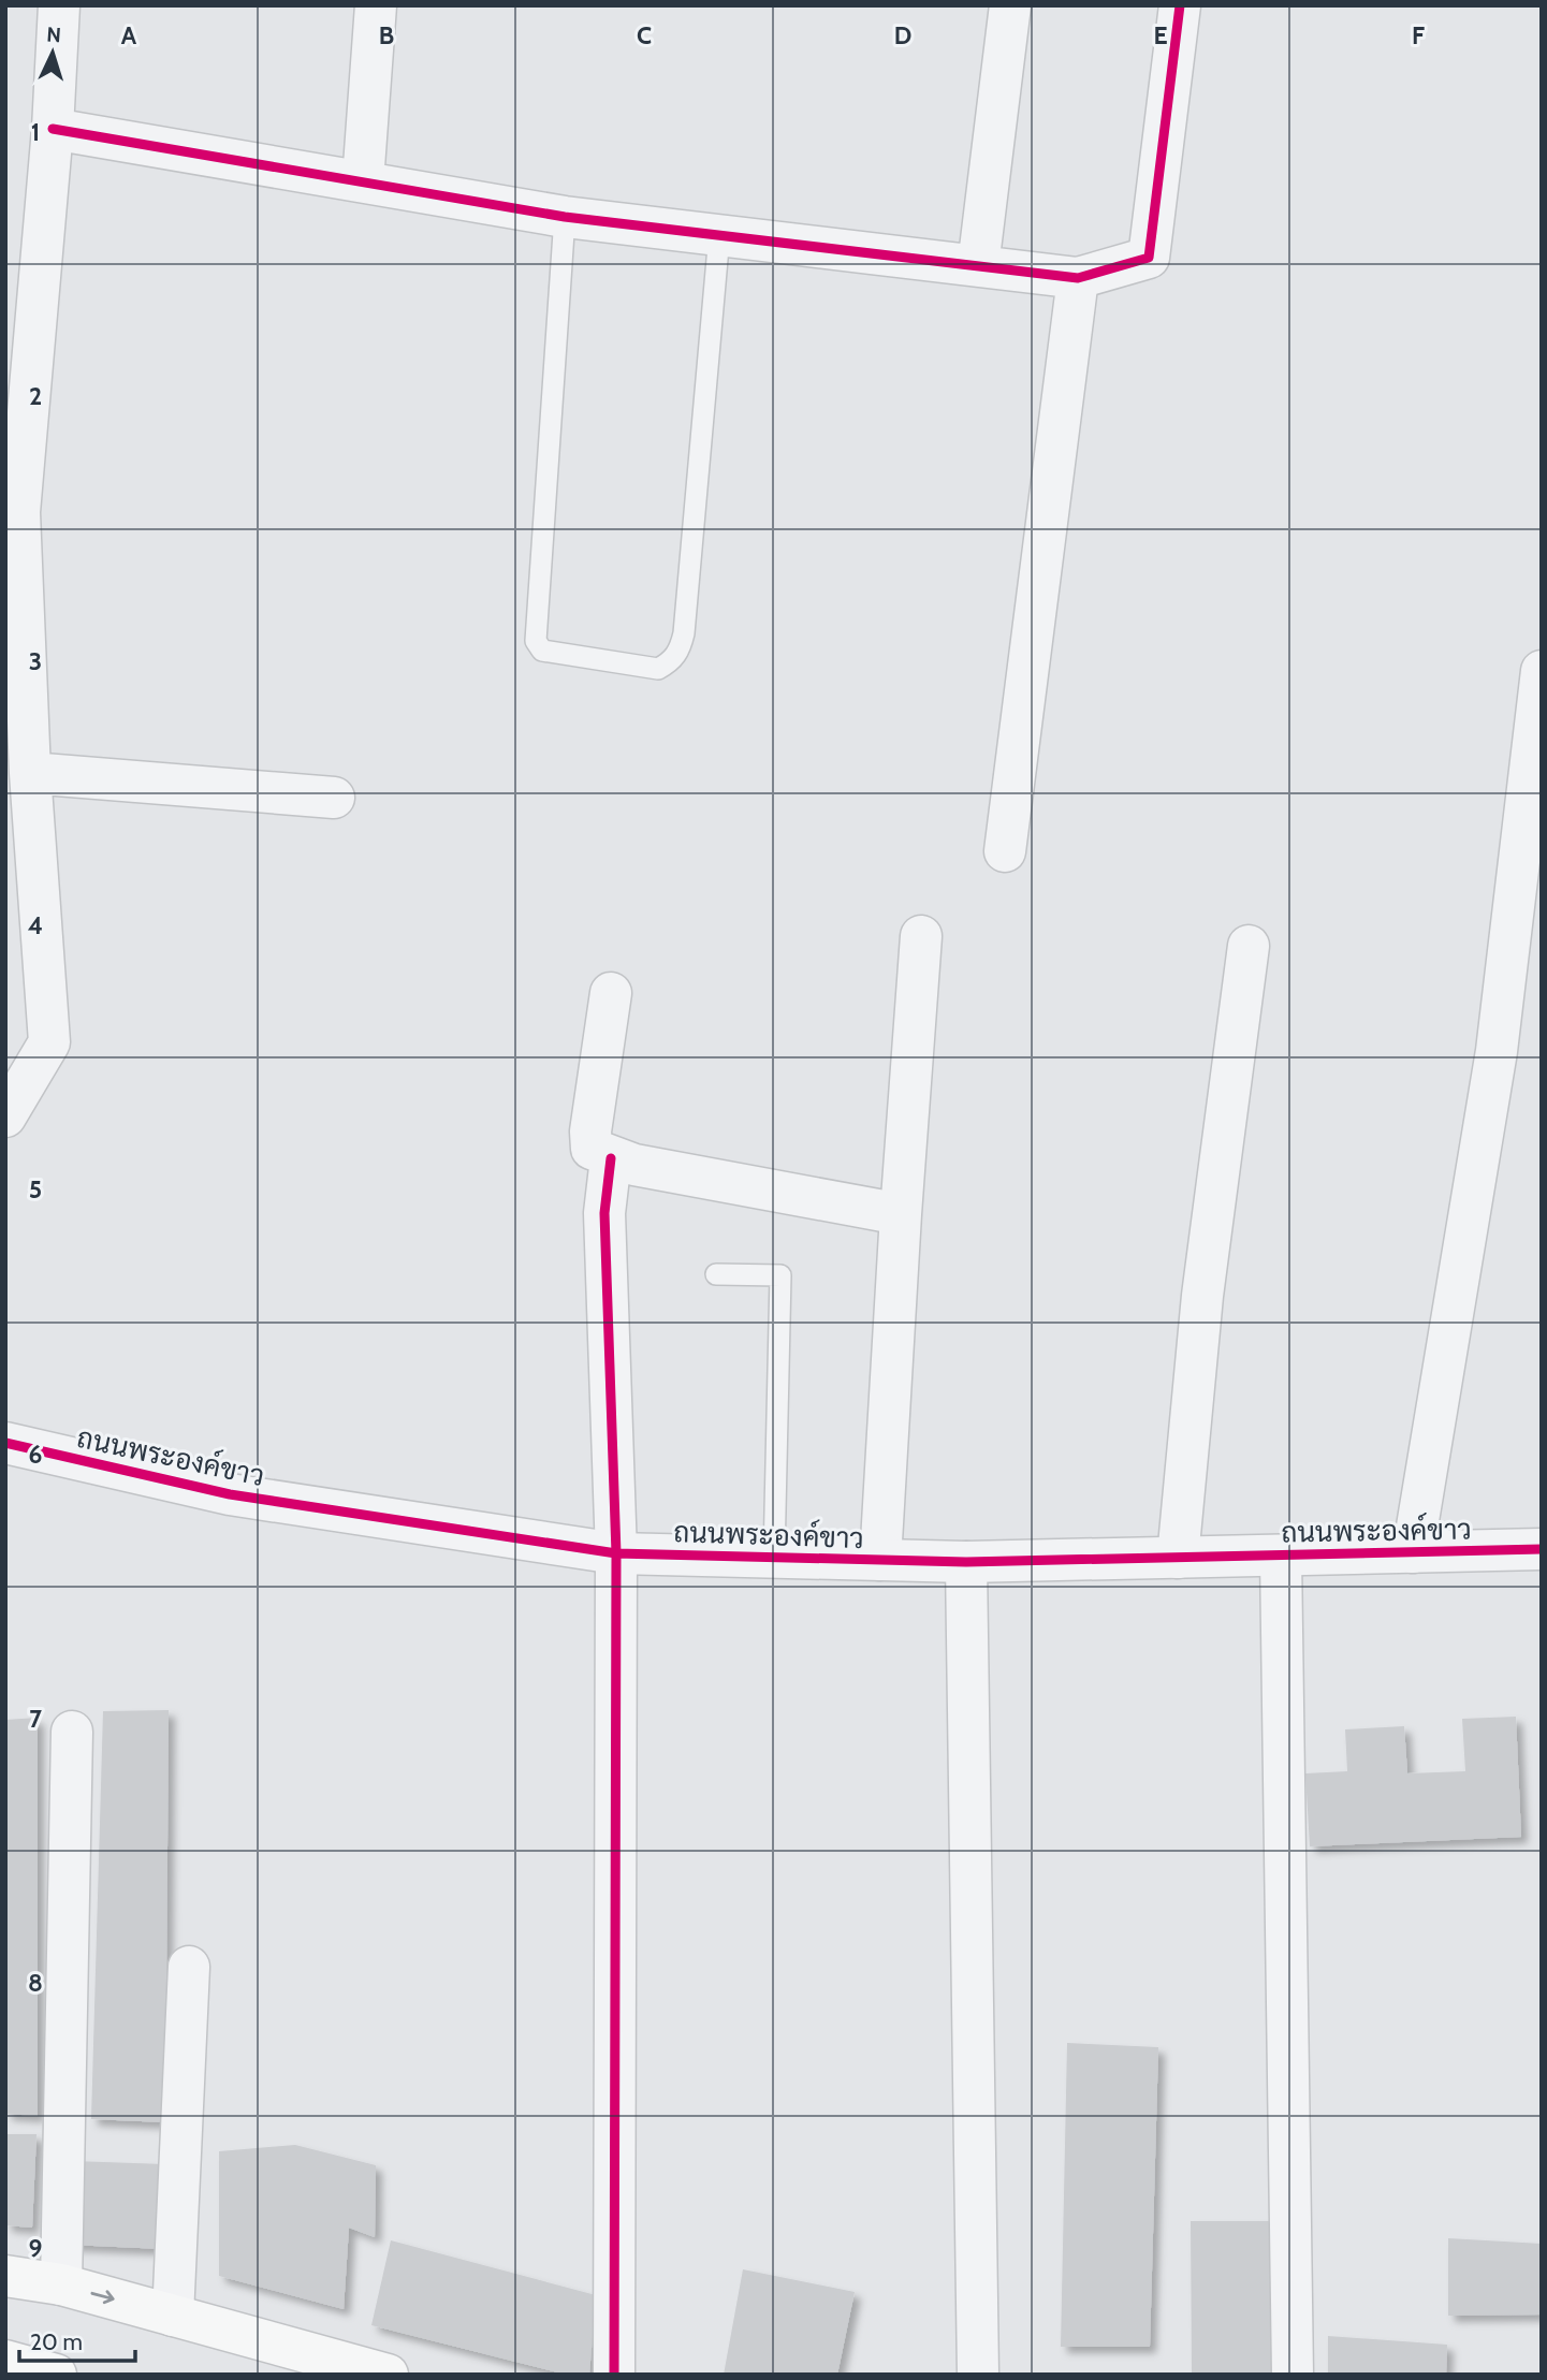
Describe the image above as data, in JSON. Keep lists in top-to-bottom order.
{
  "streets": {
    "street": ["ถนนพระองค์ขาว"]
  },
  "scale_bar": "20 m",
  "north": "top",
  "grid": {
    "columns": [
      "A",
      "B",
      "C",
      "D",
      "E",
      "F"
    ],
    "rows": [
      "1",
      "2",
      "3",
      "4",
      "5",
      "6",
      "7",
      "8",
      "9"
    ]
  }
}
